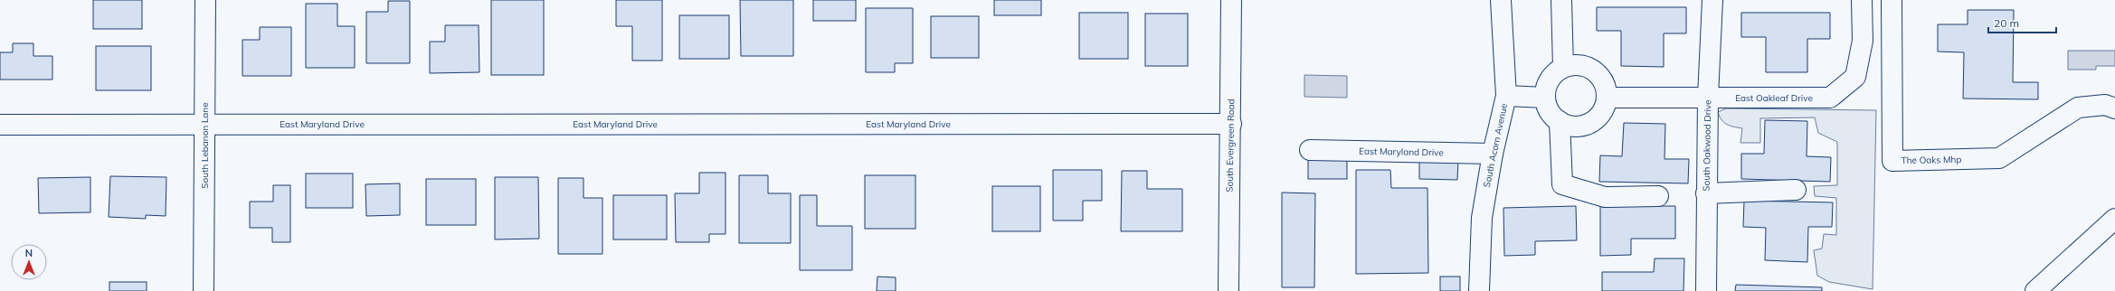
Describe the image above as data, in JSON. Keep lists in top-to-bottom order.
{
  "streets": {
    "street": [
      "East Oakleaf Drive",
      "East Maryland Drive",
      "South Lebanon Lane",
      "South Evergreen Road",
      "South Acorn Avenue",
      "South Oakwood Drive",
      "The Oaks Mhp"
    ]
  },
  "crossings": [
    ["East Oakleaf Drive", "South Oakwood Drive"],
    ["East Maryland Drive", "South Lebanon Lane"],
    ["East Maryland Drive", "South Evergreen Road"],
    ["East Maryland Drive", "South Acorn Avenue"]
  ],
  "scale_bar": "20 m",
  "north": "top"
}
